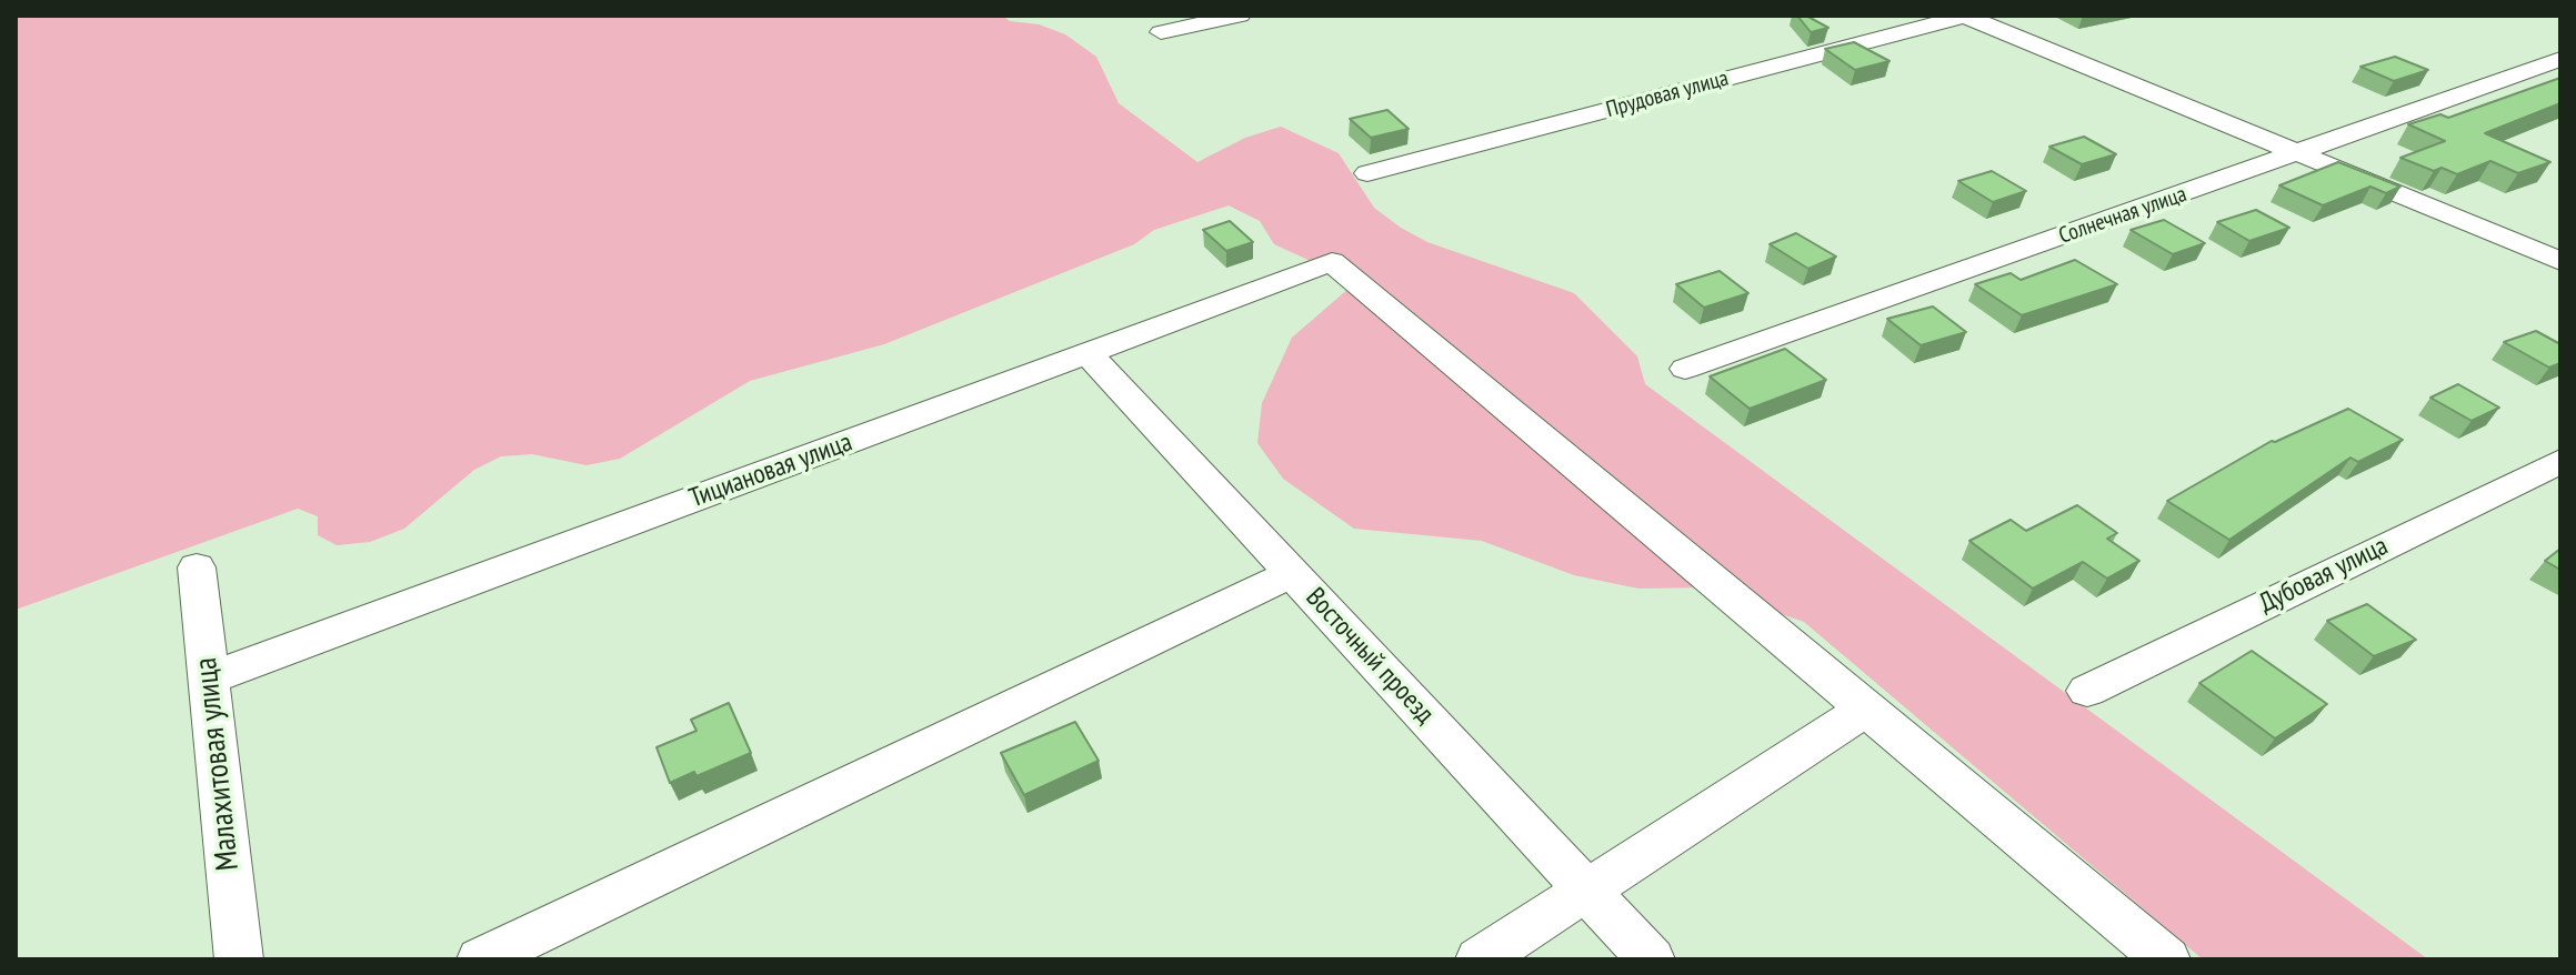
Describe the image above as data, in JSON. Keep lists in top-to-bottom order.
{
  "streets": {
    "street": [
      "Прудовая улица",
      "Солнечная улица",
      "Тициановая улица",
      "Дубовая улица",
      "Восточный проезд",
      "Малахитовая улица"
    ]
  },
  "crossings": [
    ["Тициановая улица", "Восточный проезд"],
    ["Тициановая улица", "Малахитовая улица"]
  ]
}
